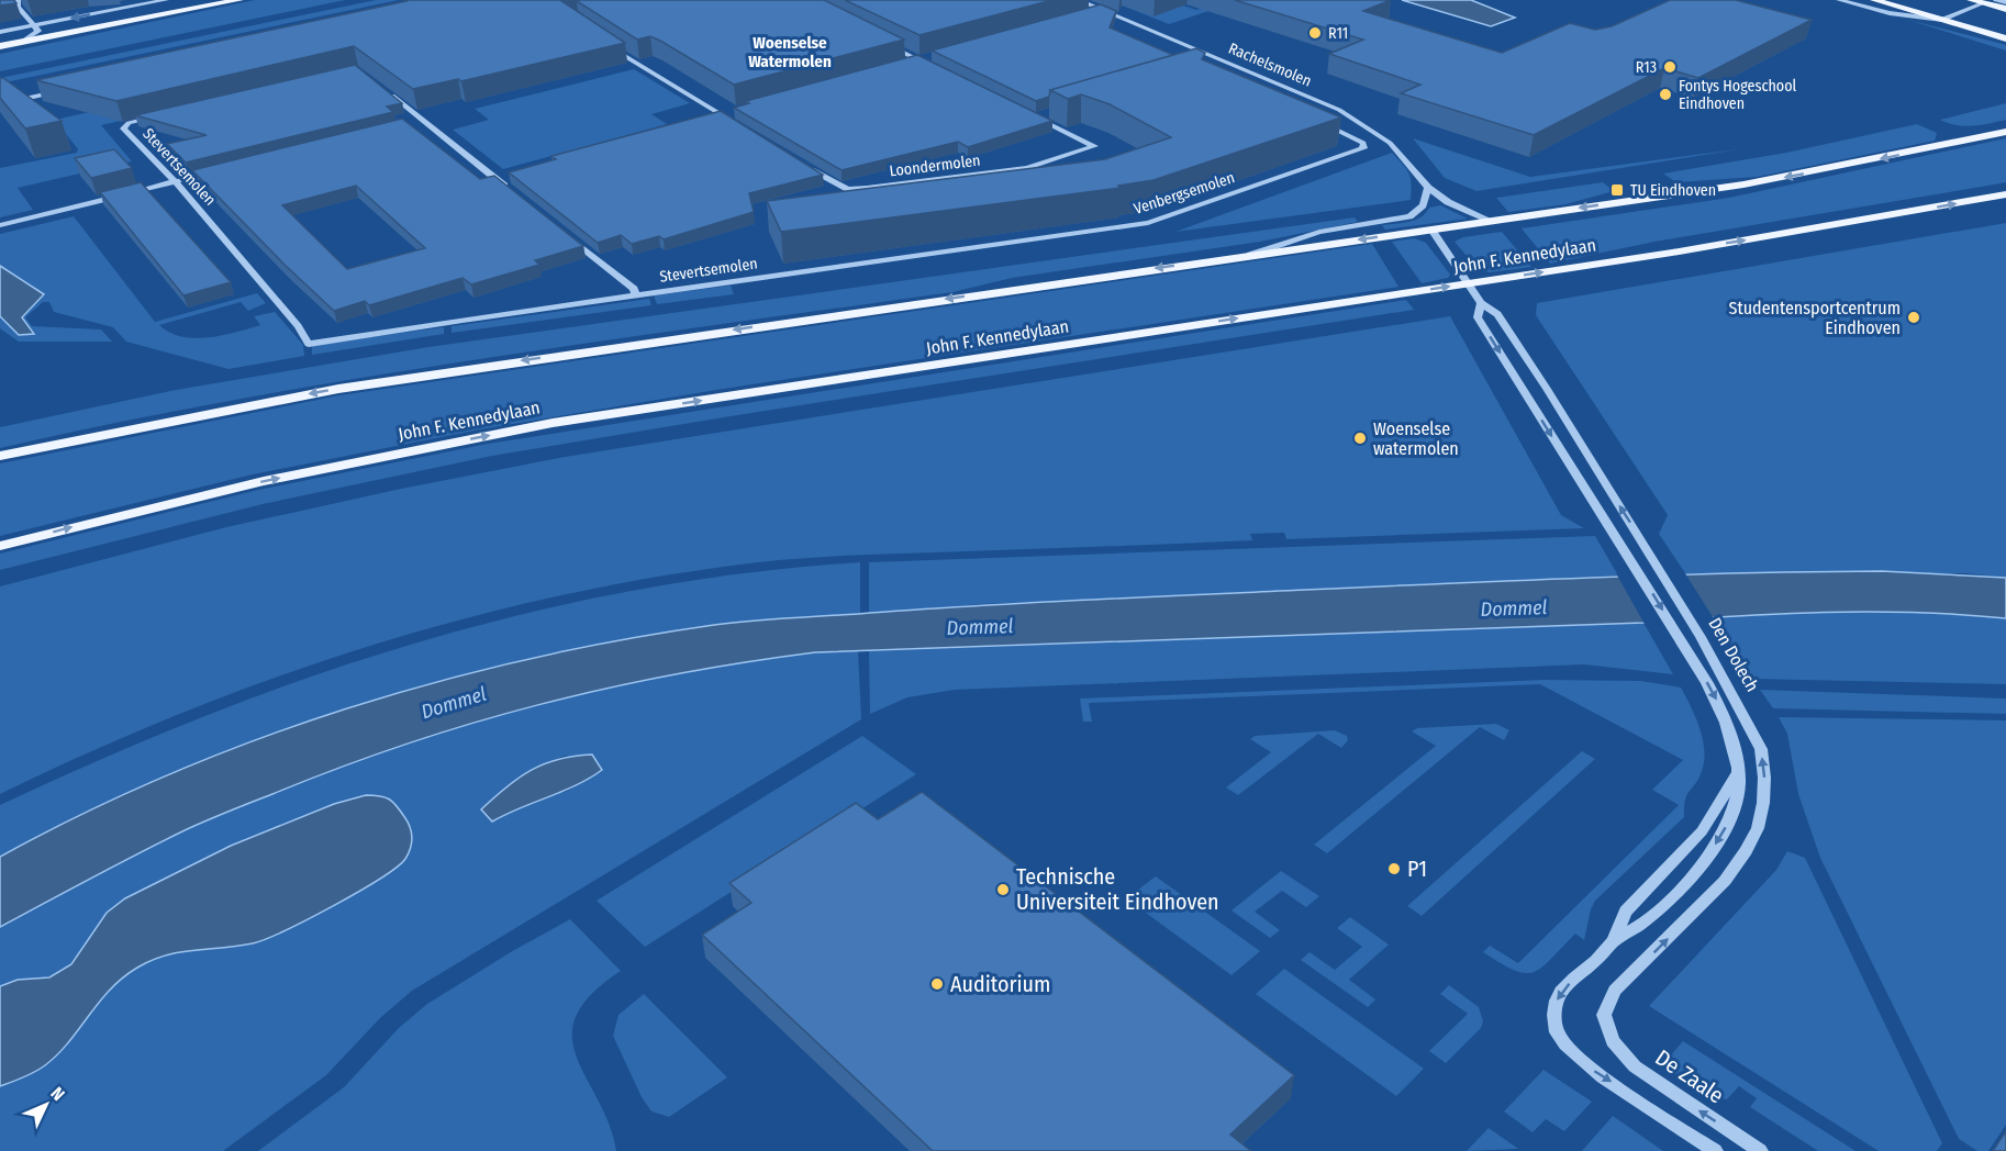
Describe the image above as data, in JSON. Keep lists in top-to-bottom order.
{
  "streets": {
    "main road": ["John F. Kennedylaan"],
    "street": [
      "Rachelsmolen",
      "Loondermolen",
      "Stevertsemolen",
      "Venbergsemolen",
      "Den Dolech",
      "De Zaale"
    ]
  },
  "crossings": [
    ["Stevertsemolen", "Venbergsemolen"],
    ["John F. Kennedylaan", "Den Dolech"],
    ["Den Dolech", "De Zaale"]
  ],
  "one_way": ["De Zaale"],
  "districts": ["Woenselse Watermolen"],
  "water": ["Dommel"],
  "places": {
    "other": [
      "R11",
      "R13",
      "Fontys Hogeschool Eindhoven",
      "Studentensportcentrum Eindhoven",
      "Woenselse watermolen",
      "P1",
      "Technische Universiteit Eindhoven",
      "Auditorium"
    ],
    "transit": ["TU Eindhoven"]
  },
  "north": "top right"
}
